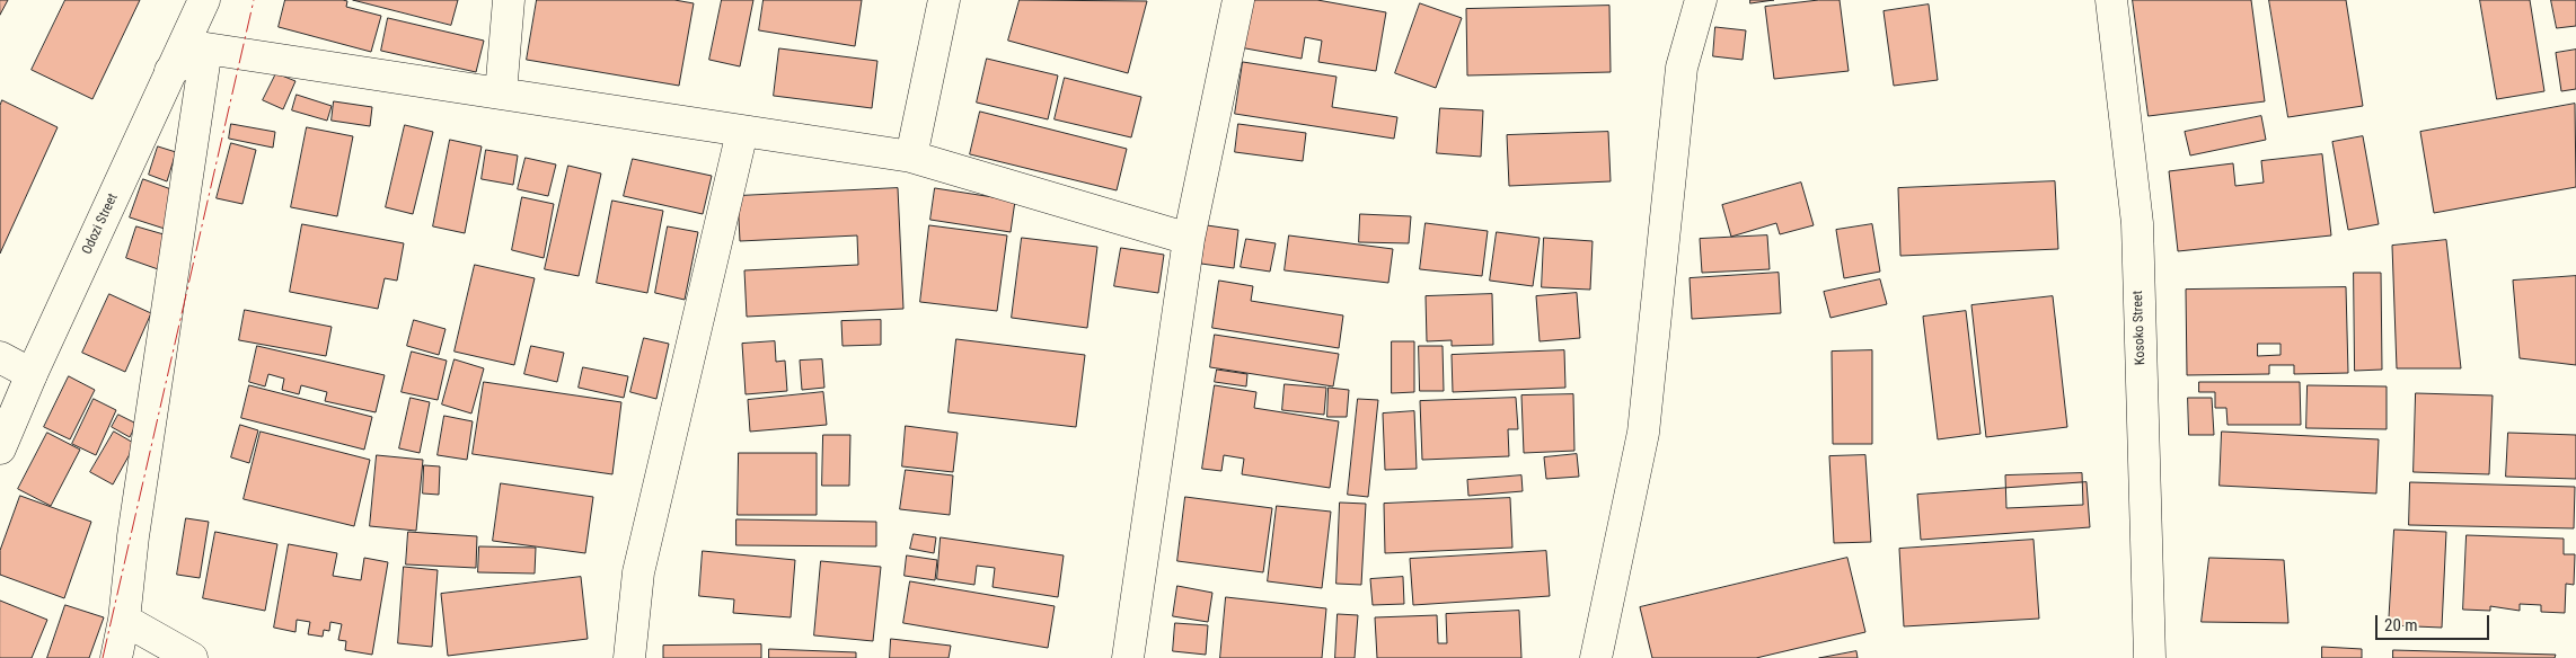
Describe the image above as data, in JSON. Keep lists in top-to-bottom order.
{
  "streets": {
    "street": ["Odozi Street", "Kosoko Street"]
  },
  "scale_bar": "20 m"
}
